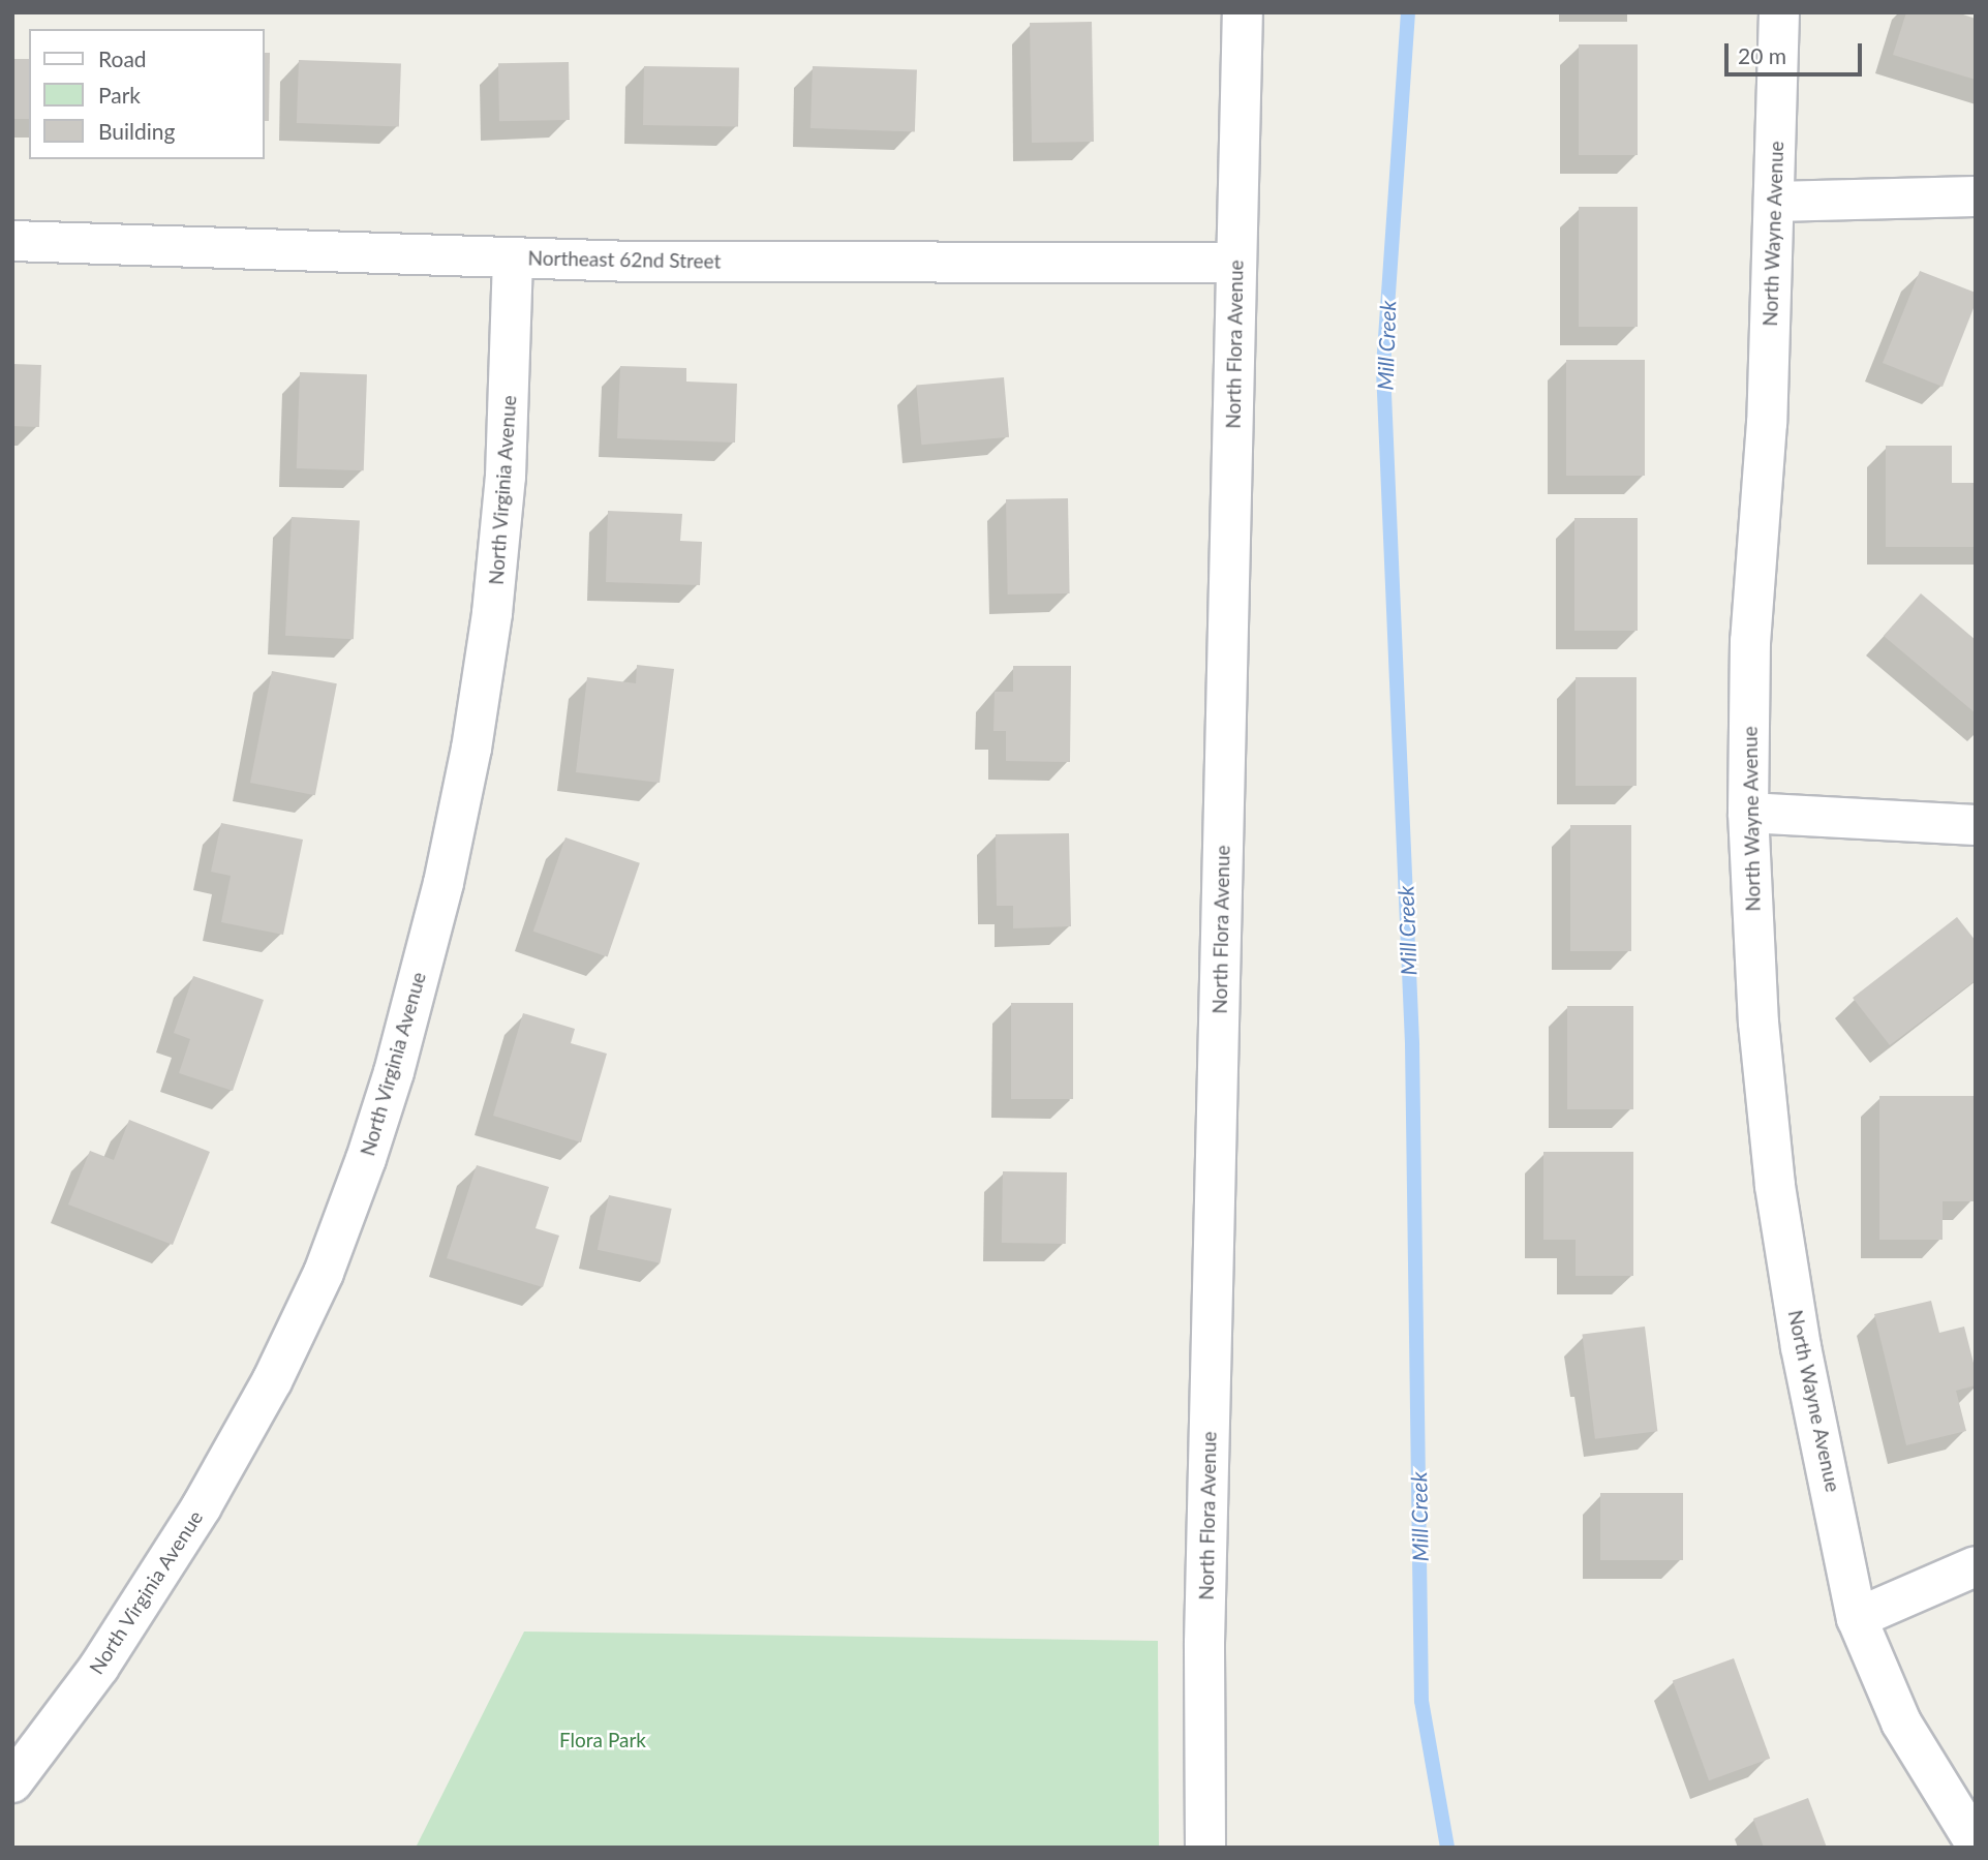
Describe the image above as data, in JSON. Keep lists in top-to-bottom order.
{
  "streets": {
    "street": [
      "North Wayne Avenue",
      "Northeast 62nd Street",
      "North Flora Avenue",
      "North Virginia Avenue"
    ]
  },
  "crossings": [
    ["Northeast 62nd Street", "North Flora Avenue"],
    ["Northeast 62nd Street", "North Virginia Avenue"]
  ],
  "water": ["Mill Creek"],
  "parks": ["Flora Park"],
  "legend": ["Road", "Park", "Building"],
  "scale_bar": "20 m"
}
